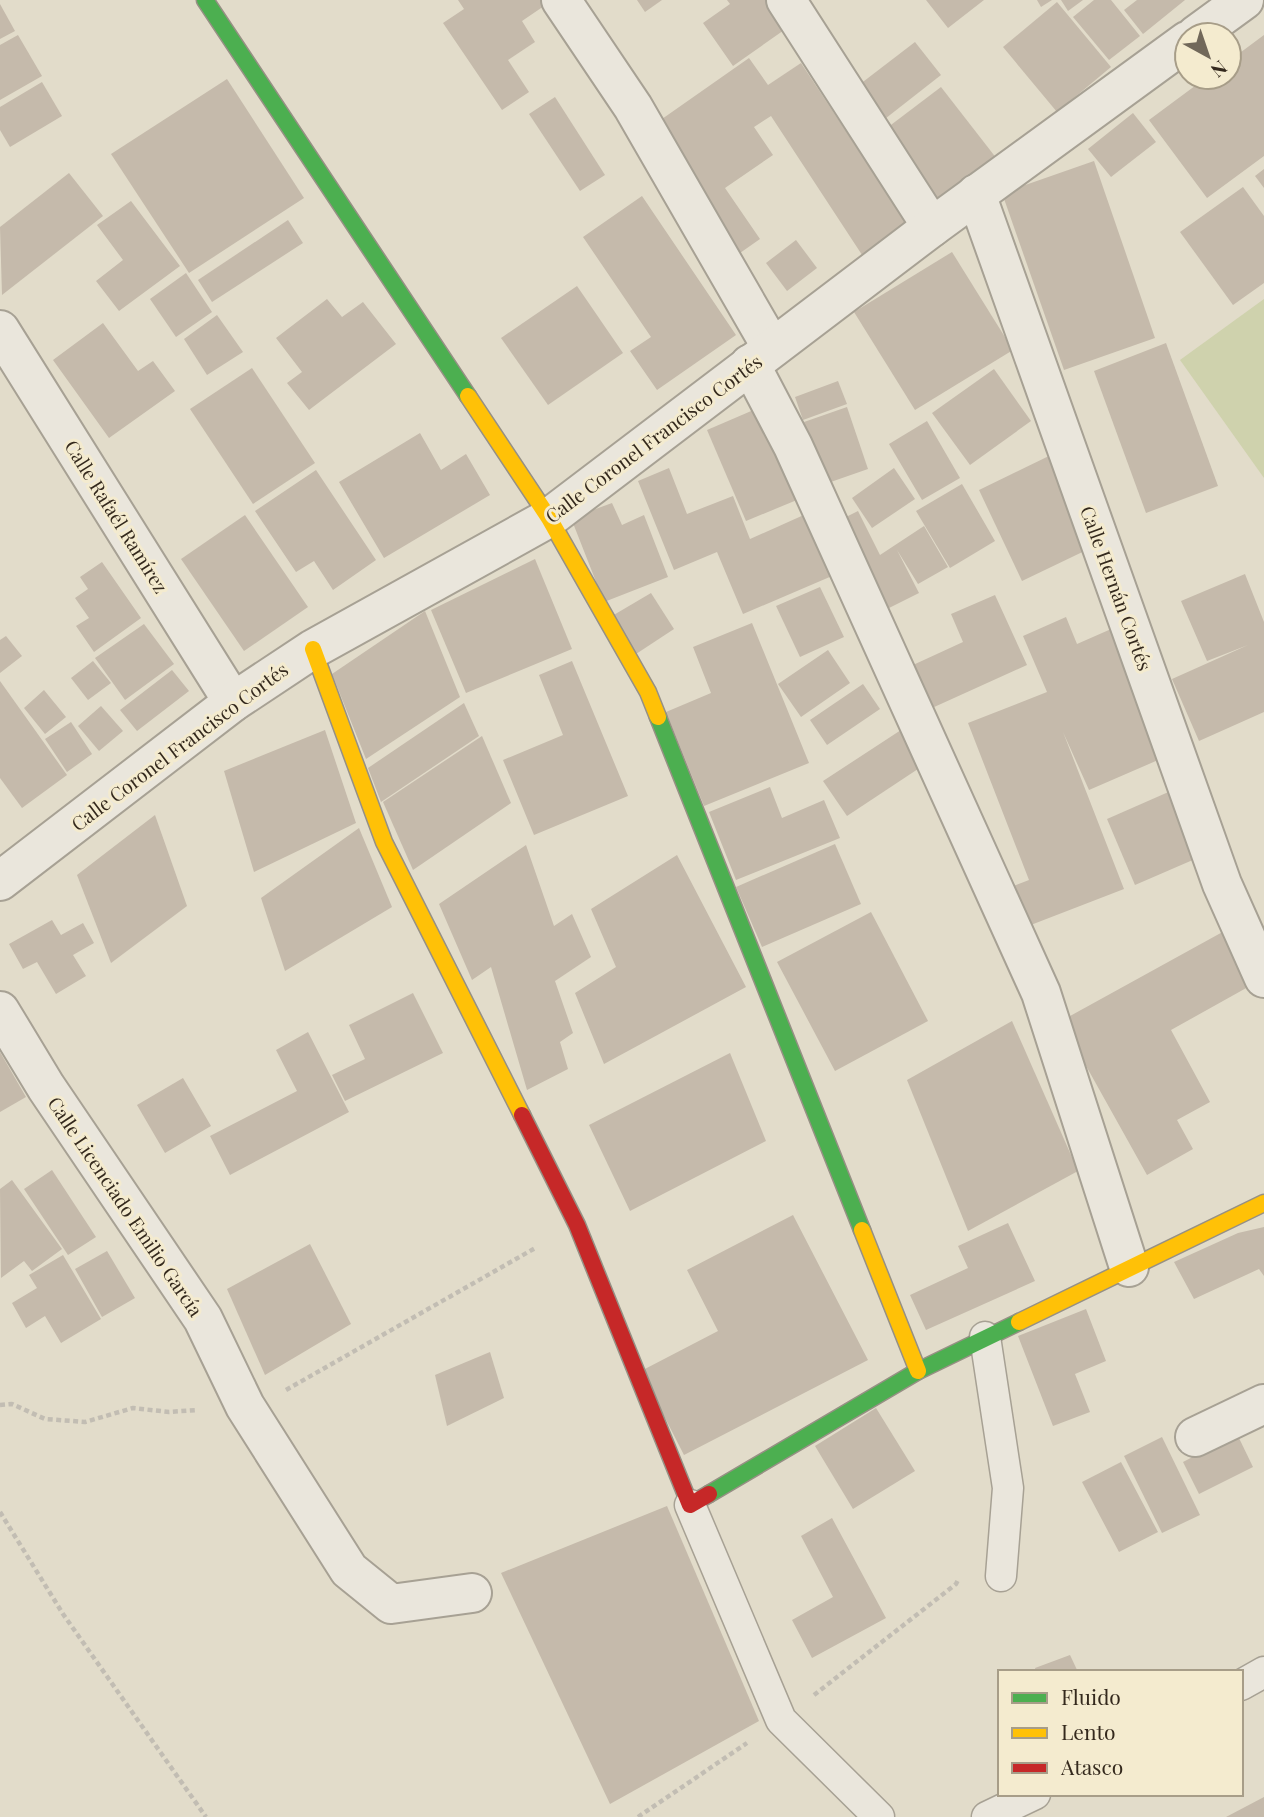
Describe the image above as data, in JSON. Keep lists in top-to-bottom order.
{
  "streets": {
    "street": [
      "Calle Coronel Francisco Cortés",
      "Calle Rafaél Ramírez",
      "Calle Hernán Cortés",
      "Calle Licenciado Emilio García"
    ]
  },
  "crossings": [
    ["Calle Coronel Francisco Cortés", "Calle Rafaél Ramírez"],
    ["Calle Coronel Francisco Cortés", "Calle Hernán Cortés"]
  ],
  "legend": ["Fluido", "Lento", "Atasco"],
  "north": "bottom right"
}
